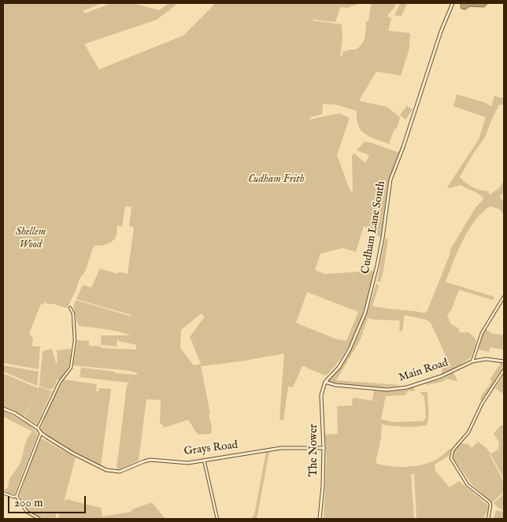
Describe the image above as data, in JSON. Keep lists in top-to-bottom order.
{
  "streets": {
    "street": [
      "Cudham Lane South",
      "Main Road",
      "Grays Road",
      "The Nower"
    ]
  },
  "crossings": [
    ["Cudham Lane South", "Main Road"],
    ["Cudham Lane South", "The Nower"],
    ["Main Road", "The Nower"],
    ["Grays Road", "The Nower"]
  ],
  "parks": ["Cudham Frith", "Shellem Wood"],
  "scale_bar": "200 m"
}
